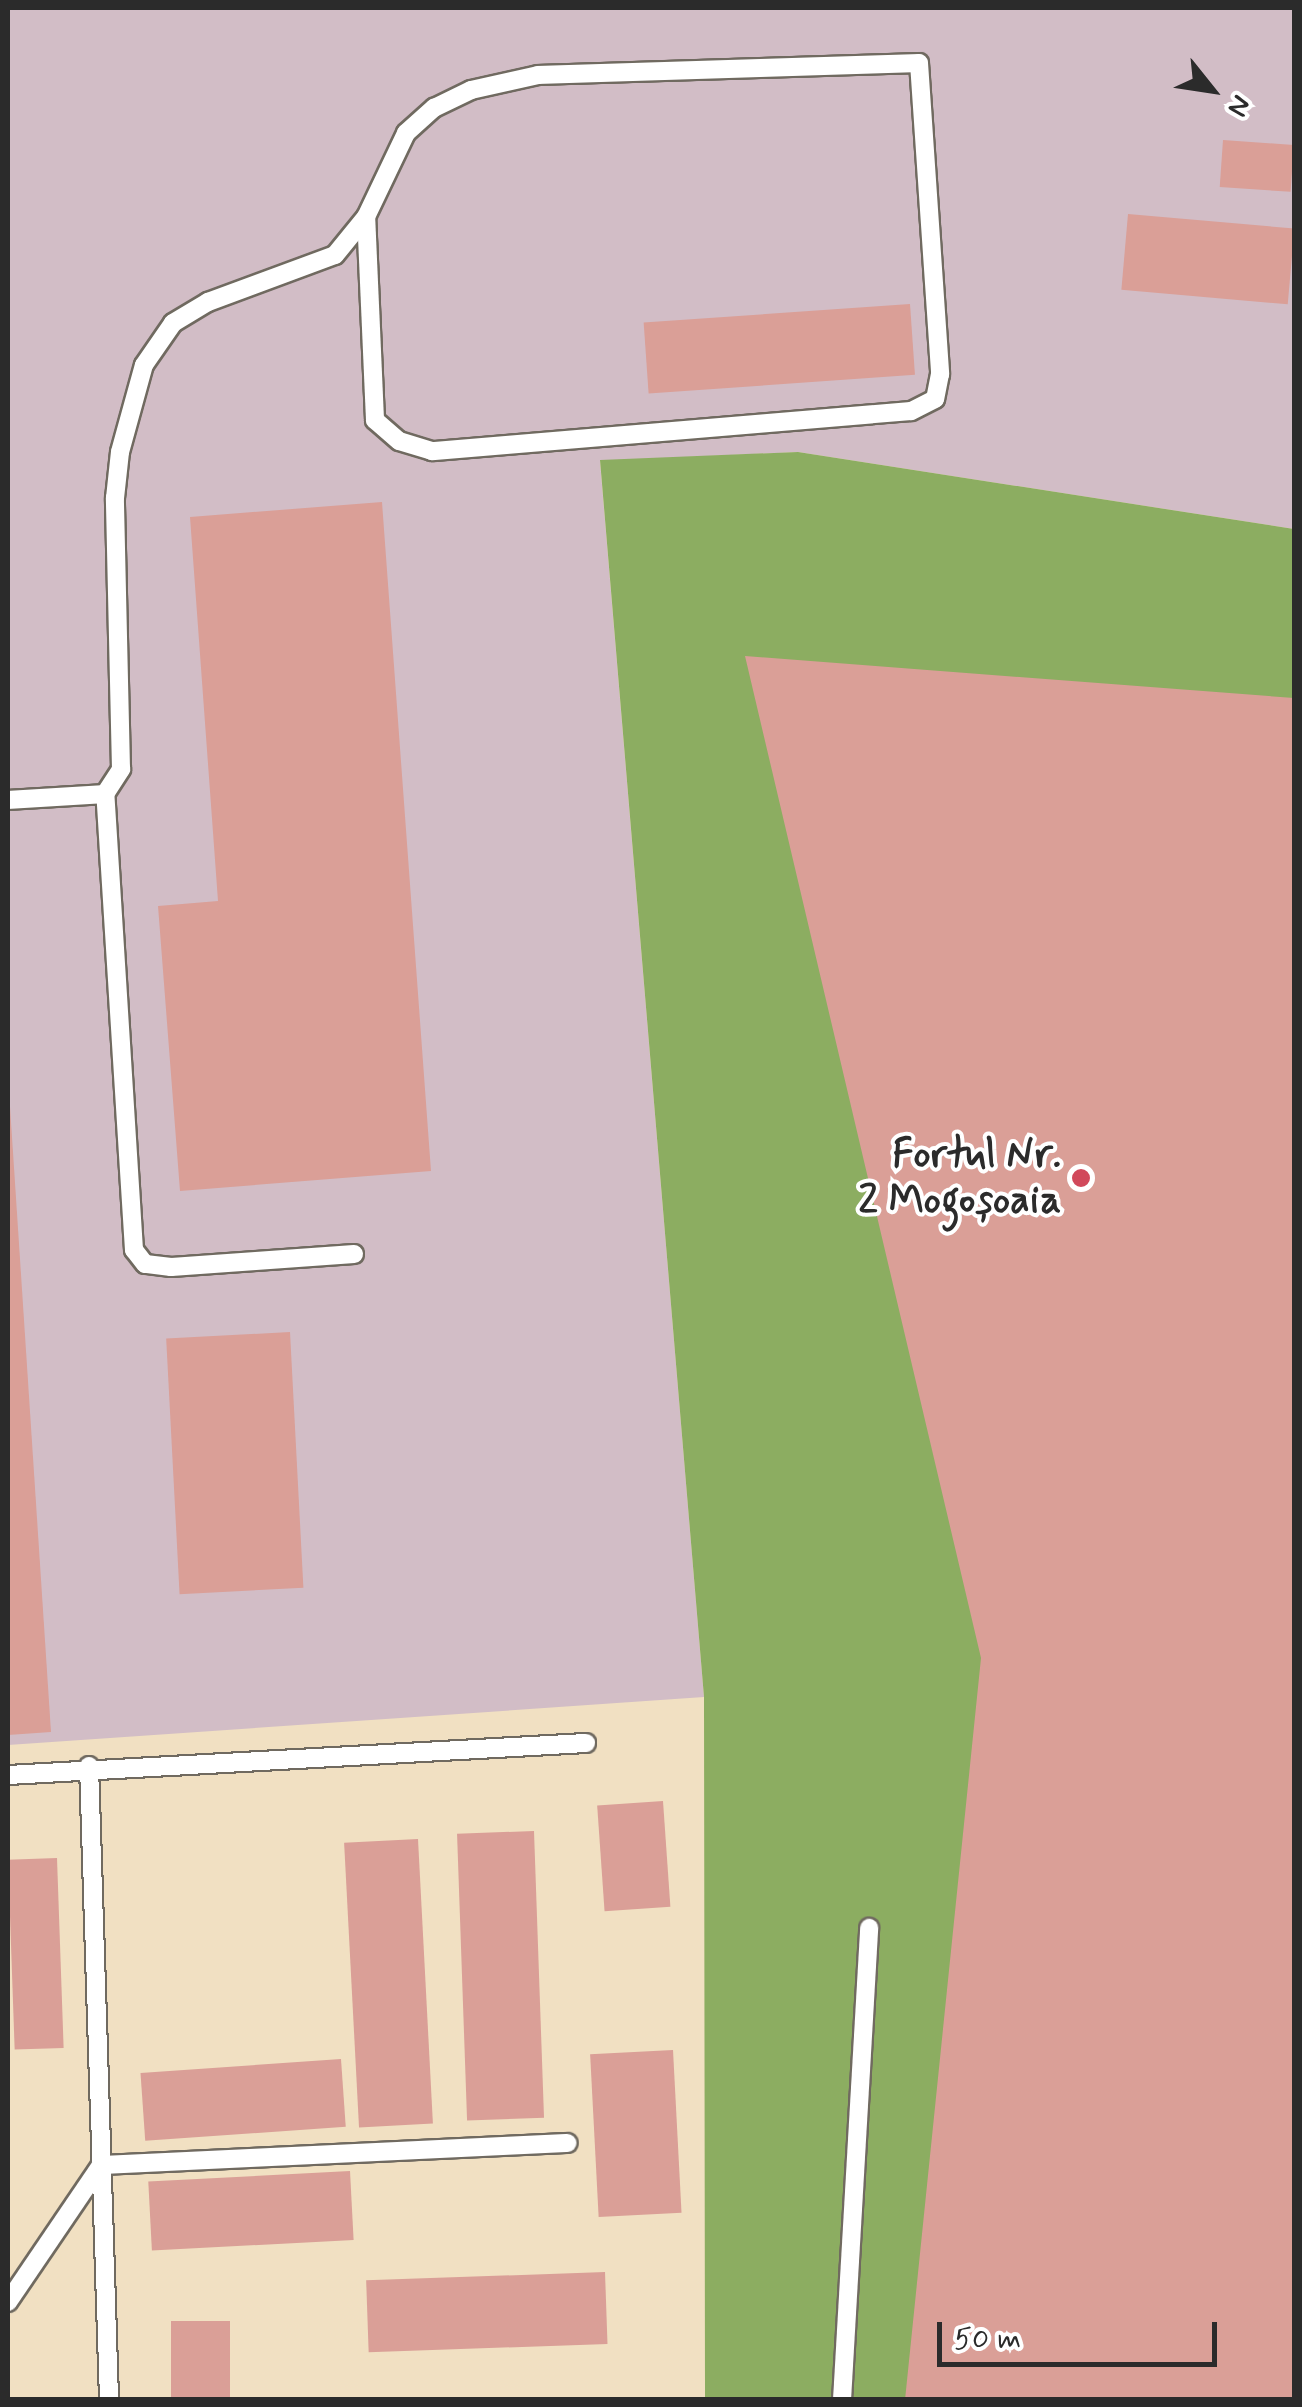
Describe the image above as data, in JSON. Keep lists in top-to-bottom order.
{
  "places": ["Fortul Nr. 2 Mogoșoaia"],
  "scale_bar": "50 m",
  "north": "bottom right"
}
